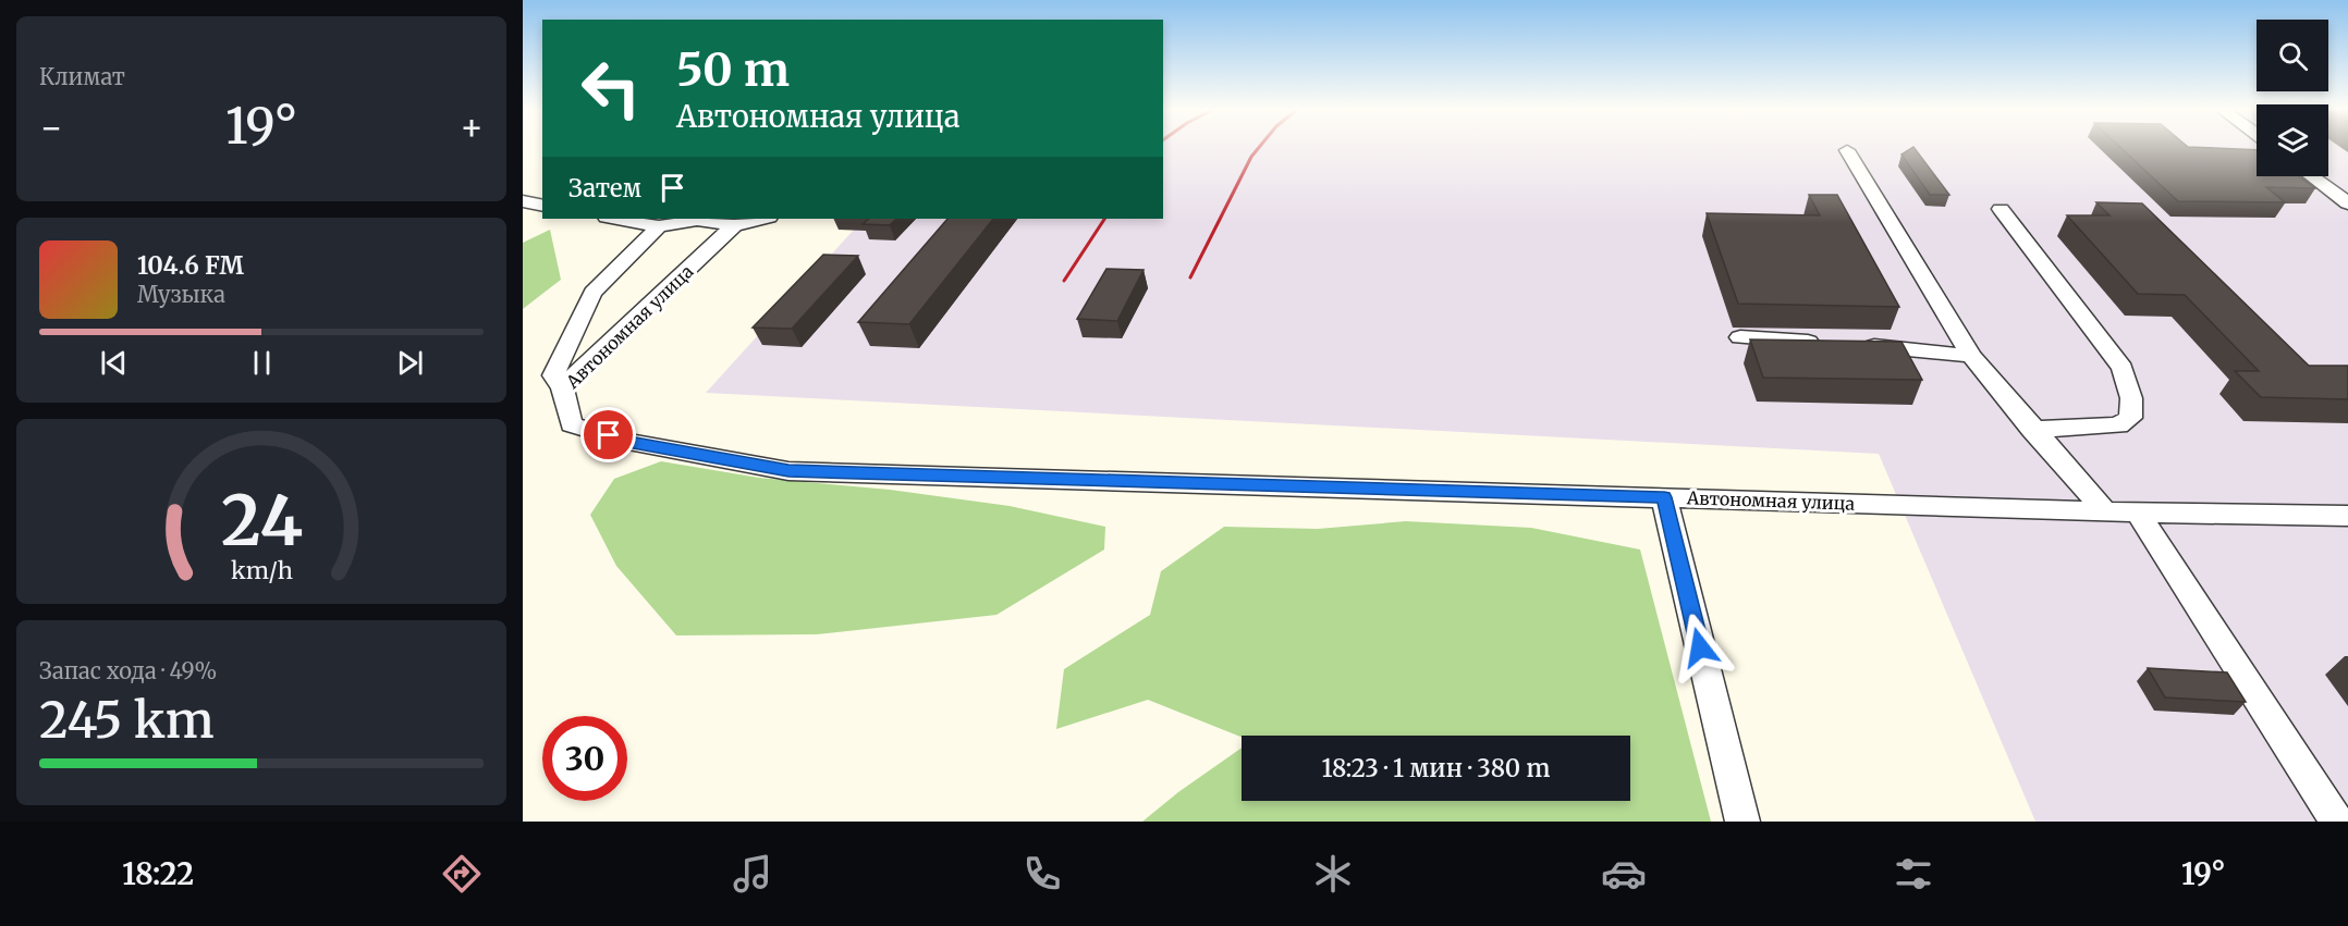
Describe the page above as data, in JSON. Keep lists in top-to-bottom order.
{
  "streets": {
    "street": ["Автономная улица"]
  },
  "page": {
    "tile": [
      "Климат",
      ["Запас хода · 49%", "245 km"]
    ],
    "turn": ["50 m", "Автономная улица"],
    "heat": ["−", "19°", "+"],
    "then": "Затем",
    "song": ["104.6 FM", "Музыка"],
    "limit": "30",
    "trip": "18:23 · 1 мин · 380 m",
    "tabs": ["18:22", "19°"],
    "gauge": ["24", "km/h"]
  }
}
